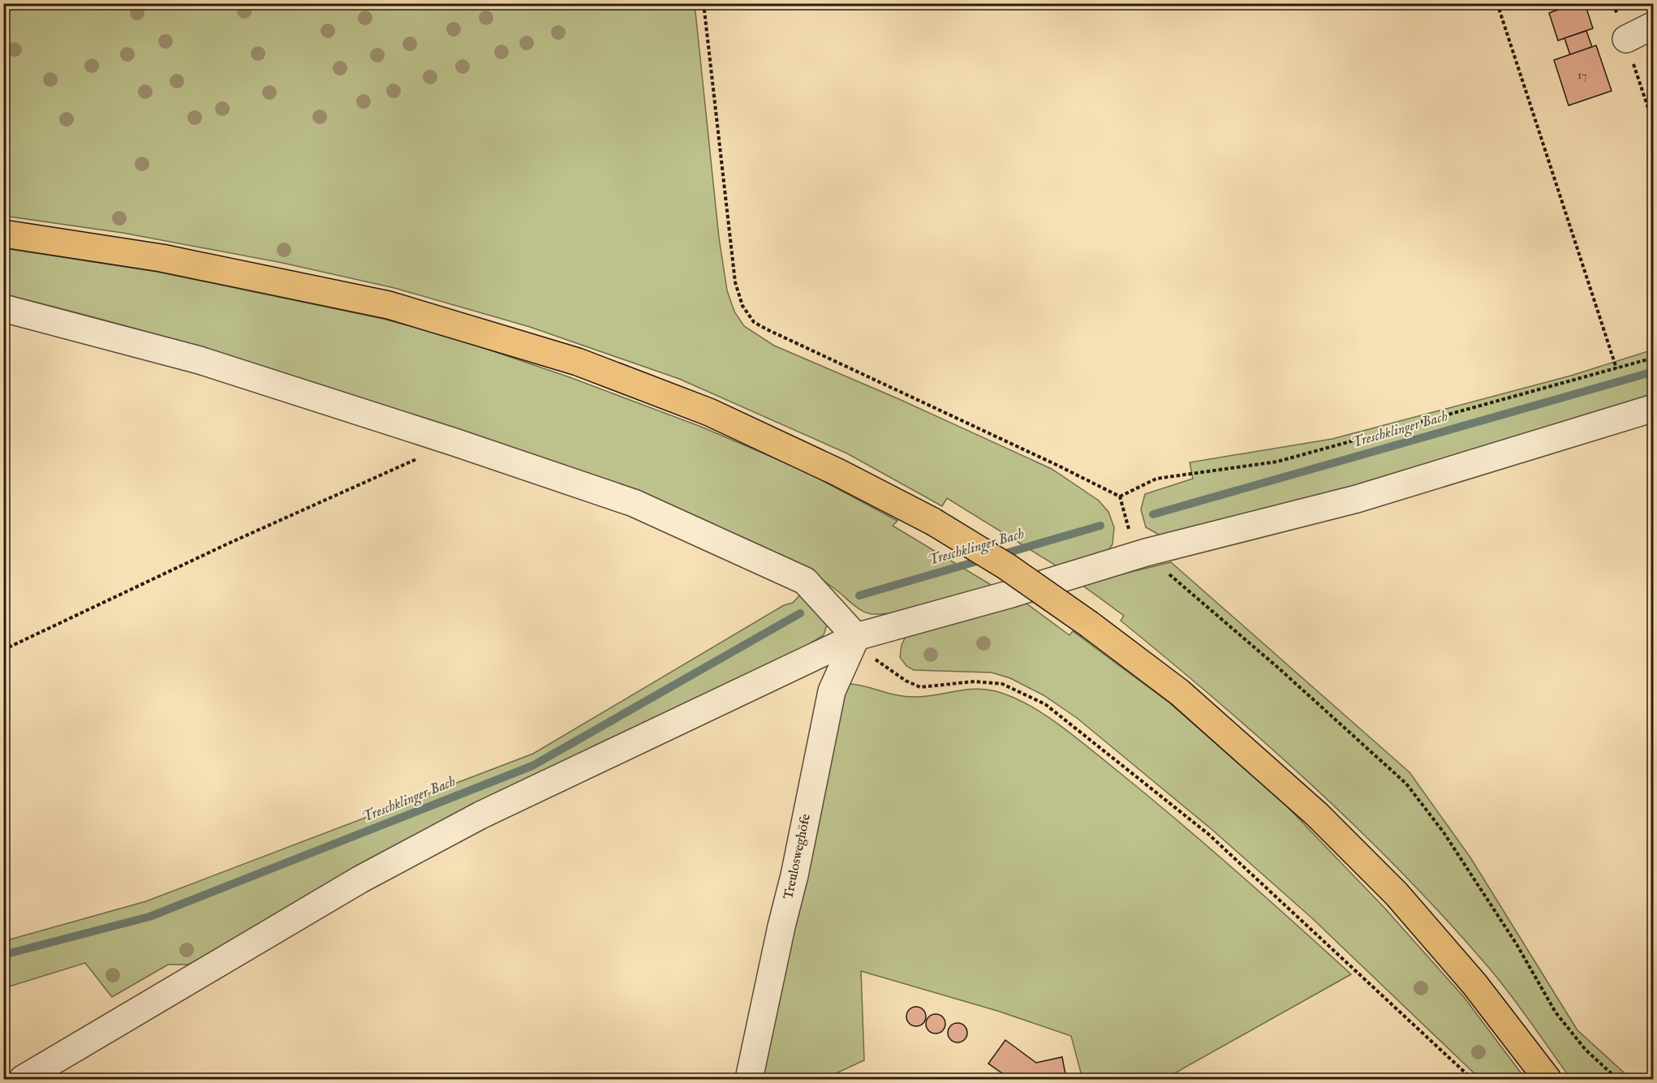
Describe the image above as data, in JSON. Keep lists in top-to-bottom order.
{
  "streets": {
    "street": ["Treulosweghöfe"]
  },
  "water": ["Treschklinger Bach"],
  "house_numbers": ["17"]
}
